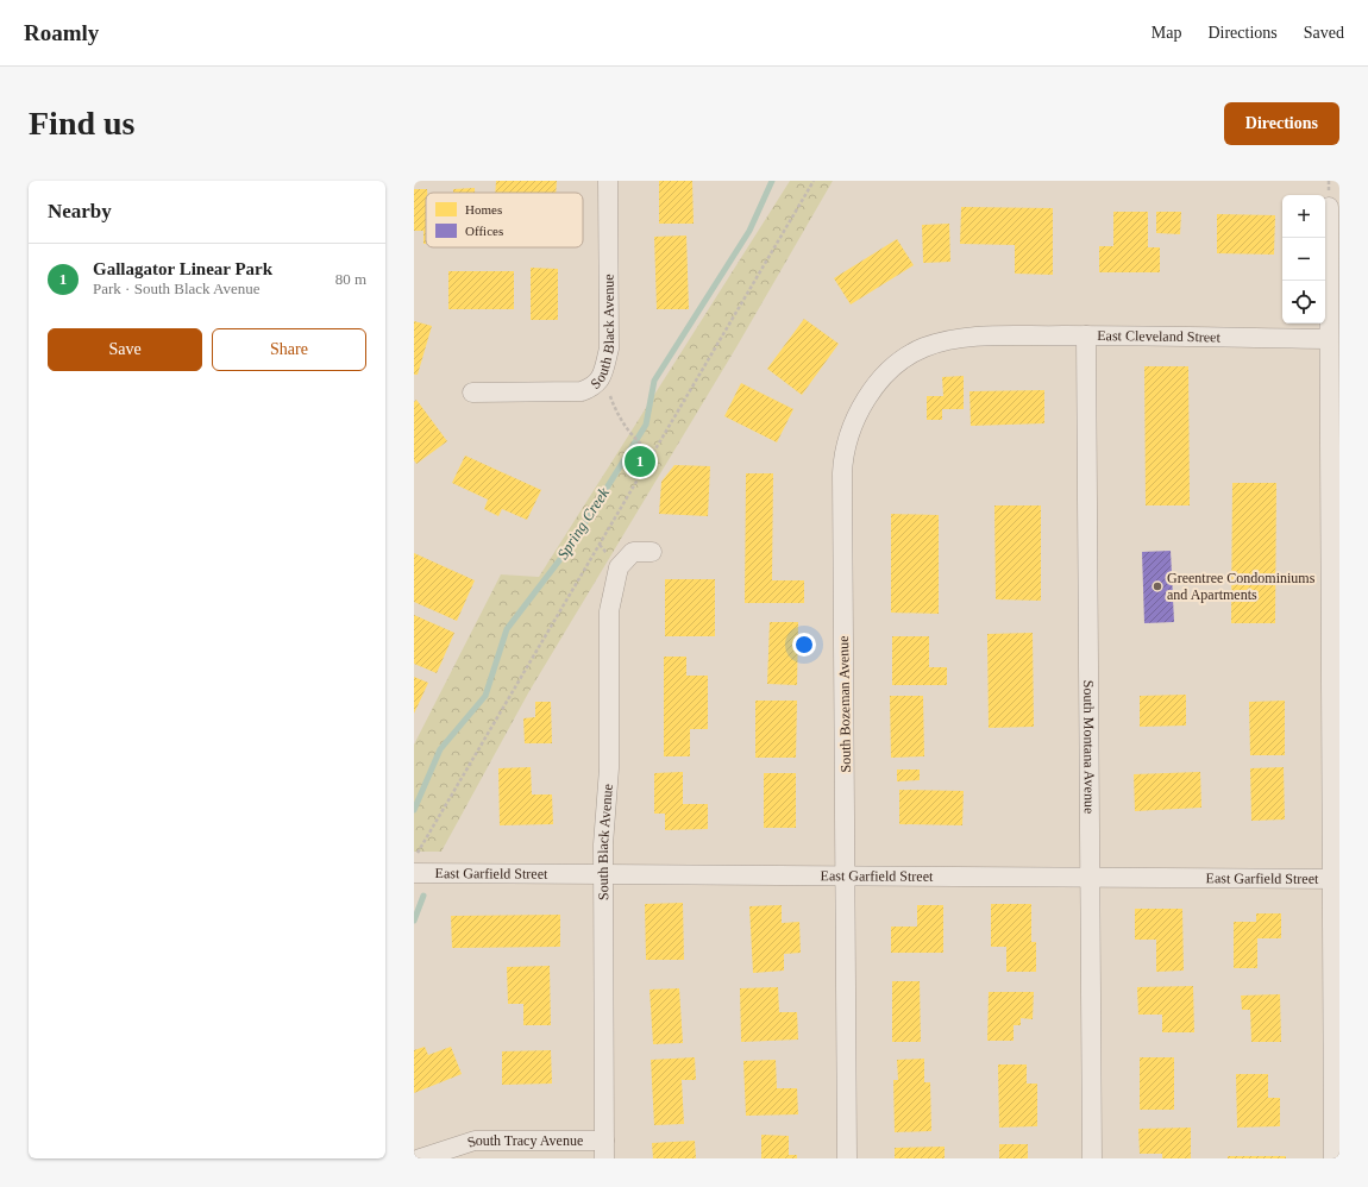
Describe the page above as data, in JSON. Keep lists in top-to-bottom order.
{
  "streets": {
    "street": [
      "South Black Avenue",
      "East Cleveland Street",
      "South Bozeman Avenue",
      "South Montana Avenue",
      "East Garfield Street",
      "South Tracy Avenue"
    ]
  },
  "crossings": [
    ["South Black Avenue", "East Garfield Street"],
    ["South Black Avenue", "South Tracy Avenue"],
    ["East Cleveland Street", "South Bozeman Avenue"],
    ["East Cleveland Street", "South Montana Avenue"],
    ["South Bozeman Avenue", "East Garfield Street"],
    ["South Montana Avenue", "East Garfield Street"]
  ],
  "water": ["Spring Creek"],
  "places": ["Greentree Condominiums and Apartments"],
  "legend": ["Homes", "Offices"],
  "page": {
    "header": "Roamly",
    "nav": ["Map", "Directions", "Saved"],
    "buttons": [
      "Directions",
      ["Save", "Share"]
    ],
    "title": "Find us",
    "heading": "Nearby",
    "map_buttons": ["+", "−"],
    "list": [
      {
        "mark": "1",
        "name": "Gallagator Linear Park",
        "note": "Park · South Black Avenue",
        "value": "80 m"
      }
    ],
    "pins": "1"
  }
}
